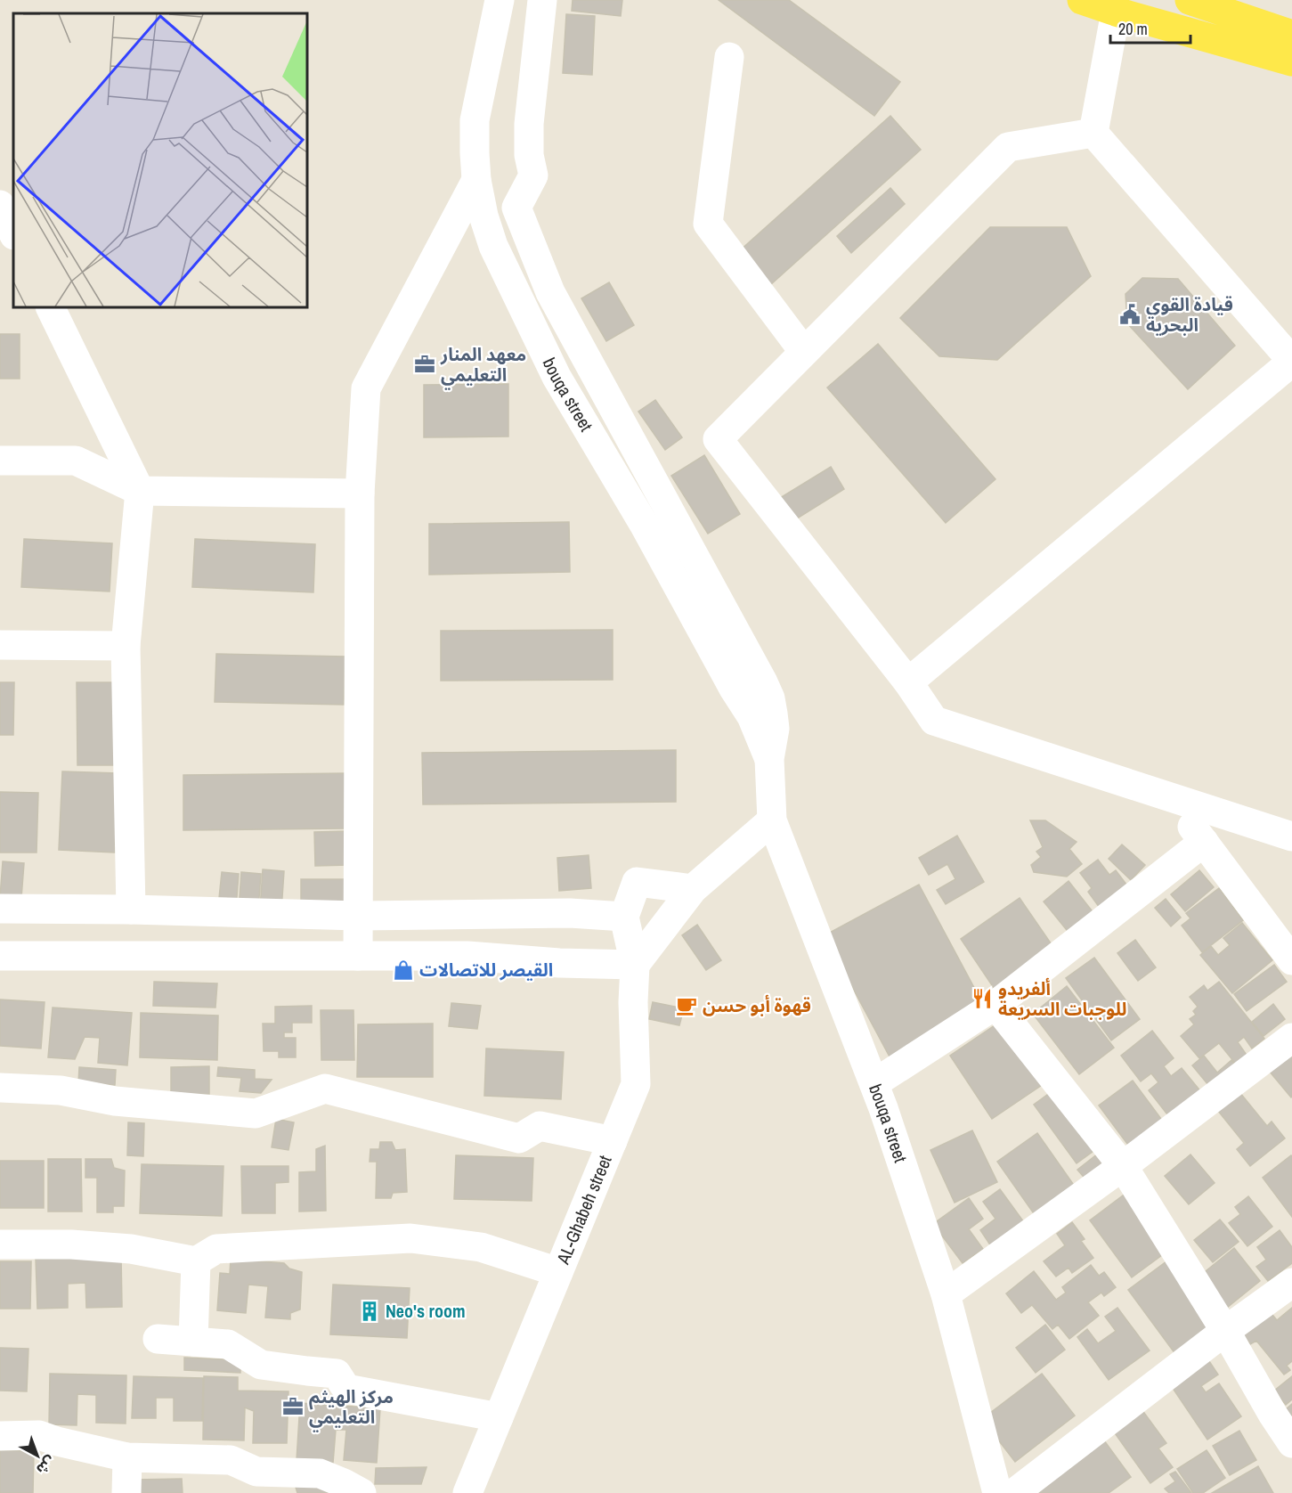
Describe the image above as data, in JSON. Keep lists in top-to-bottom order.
{
  "streets": {
    "street": ["bouqa street", "AL-Ghabeh street"]
  },
  "places": {
    "public building": ["قيادة القوى البحرية"],
    "office": ["معهد المنار التعليمي", "مركز الهيثم التعليمي"],
    "shop": ["القيصر للاتصالات"],
    "restaurant": ["ألفريدو للوجبات السريعة"],
    "cafe": ["قهوة أبو حسن"],
    "building": ["Neo's room"]
  },
  "scale_bar": "20 m",
  "north": "bottom right"
}
